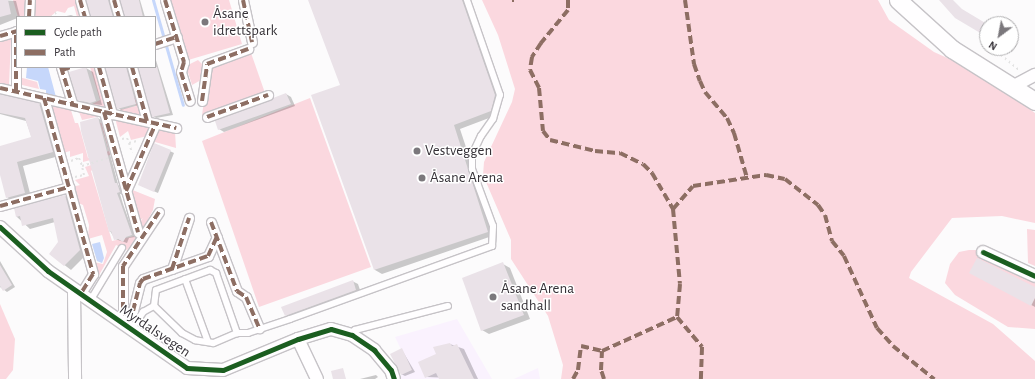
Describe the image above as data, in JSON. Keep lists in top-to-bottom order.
{
  "streets": {
    "street": ["Myrdalsvegen"]
  },
  "places": [
    "Åsane idrettspark",
    "Vestveggen",
    "Åsane Arena",
    "Åsane Arena sandhall"
  ],
  "legend": ["Cycle path", "Path"],
  "north": "bottom left"
}
